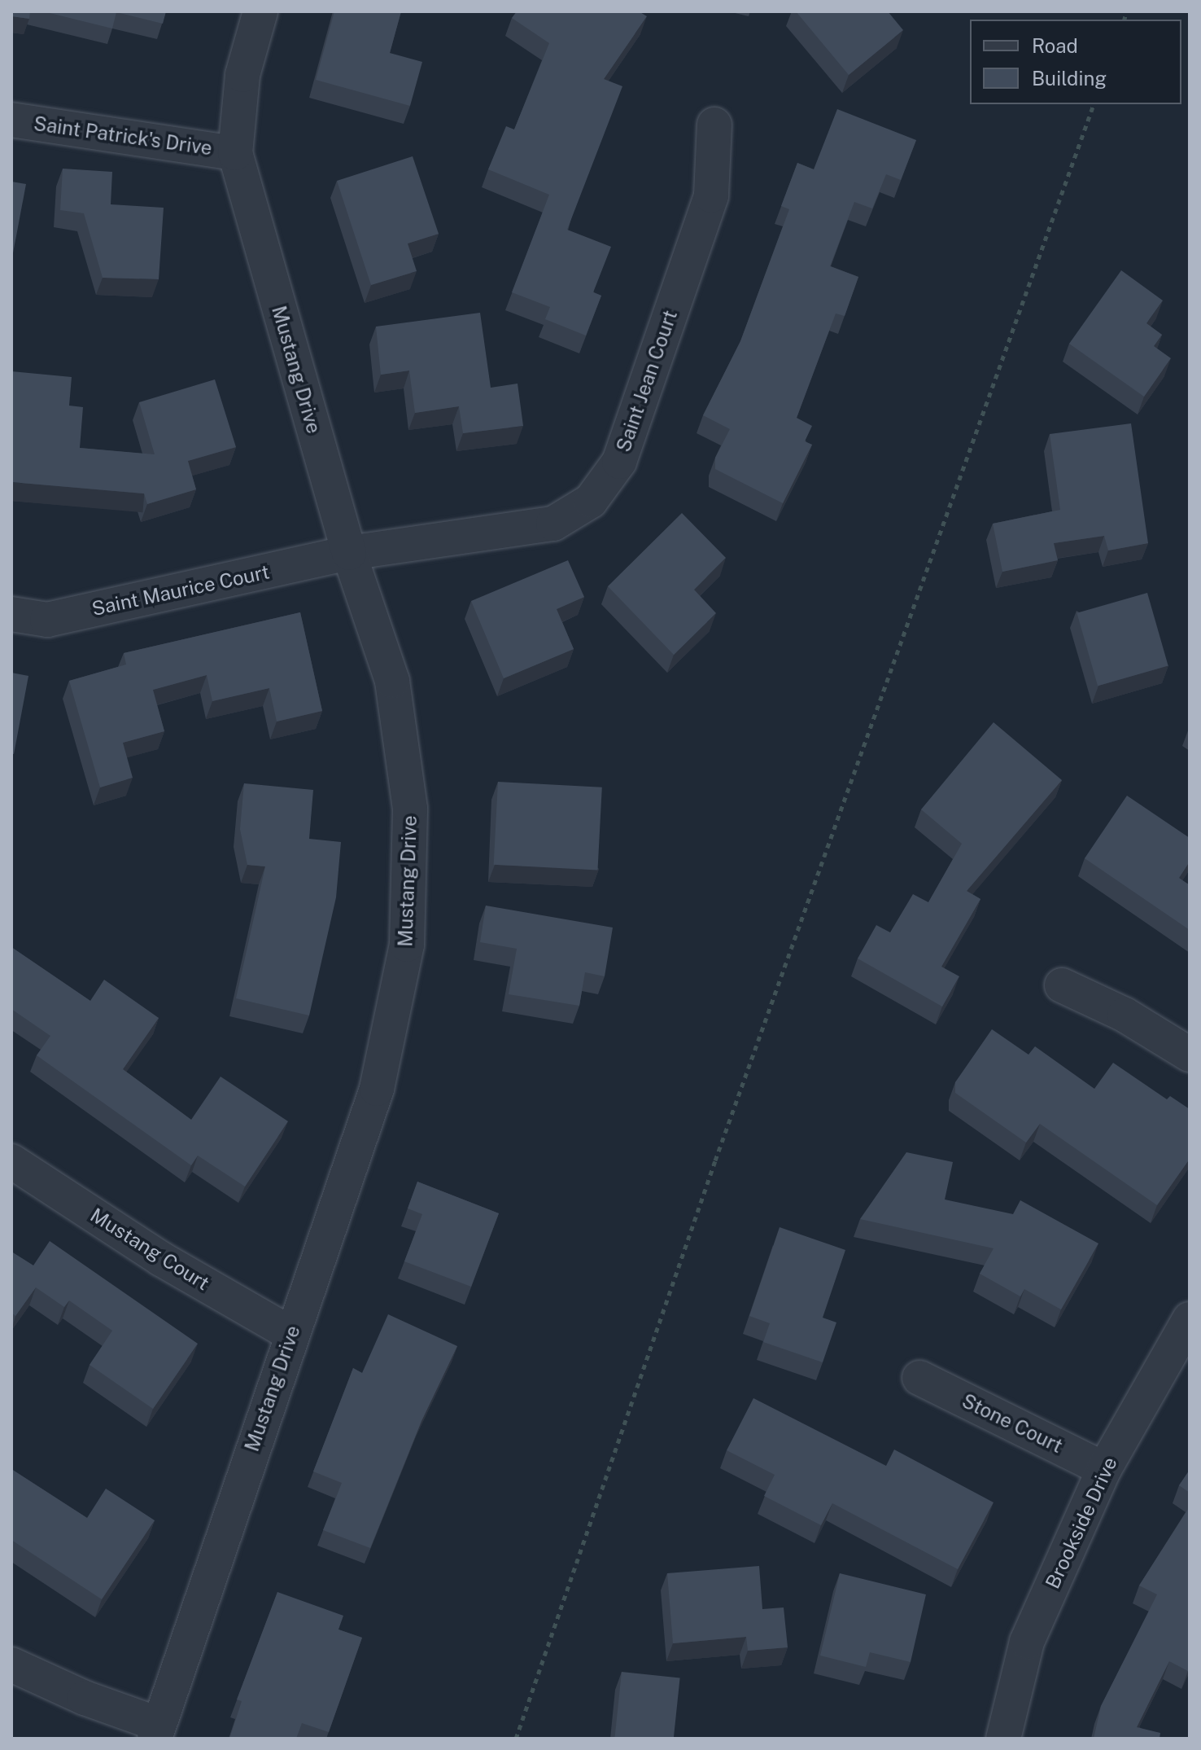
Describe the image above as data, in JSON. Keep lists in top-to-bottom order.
{
  "streets": {
    "street": [
      "Saint Patrick's Drive",
      "Mustang Drive",
      "Saint Jean Court",
      "Saint Maurice Court",
      "Mustang Court",
      "Stone Court",
      "Brookside Drive"
    ]
  },
  "crossings": [
    ["Saint Patrick's Drive", "Mustang Drive"],
    ["Mustang Drive", "Saint Jean Court"],
    ["Mustang Drive", "Saint Maurice Court"],
    ["Mustang Drive", "Mustang Court"],
    ["Saint Jean Court", "Saint Maurice Court"],
    ["Stone Court", "Brookside Drive"]
  ],
  "legend": ["Road", "Building"]
}
